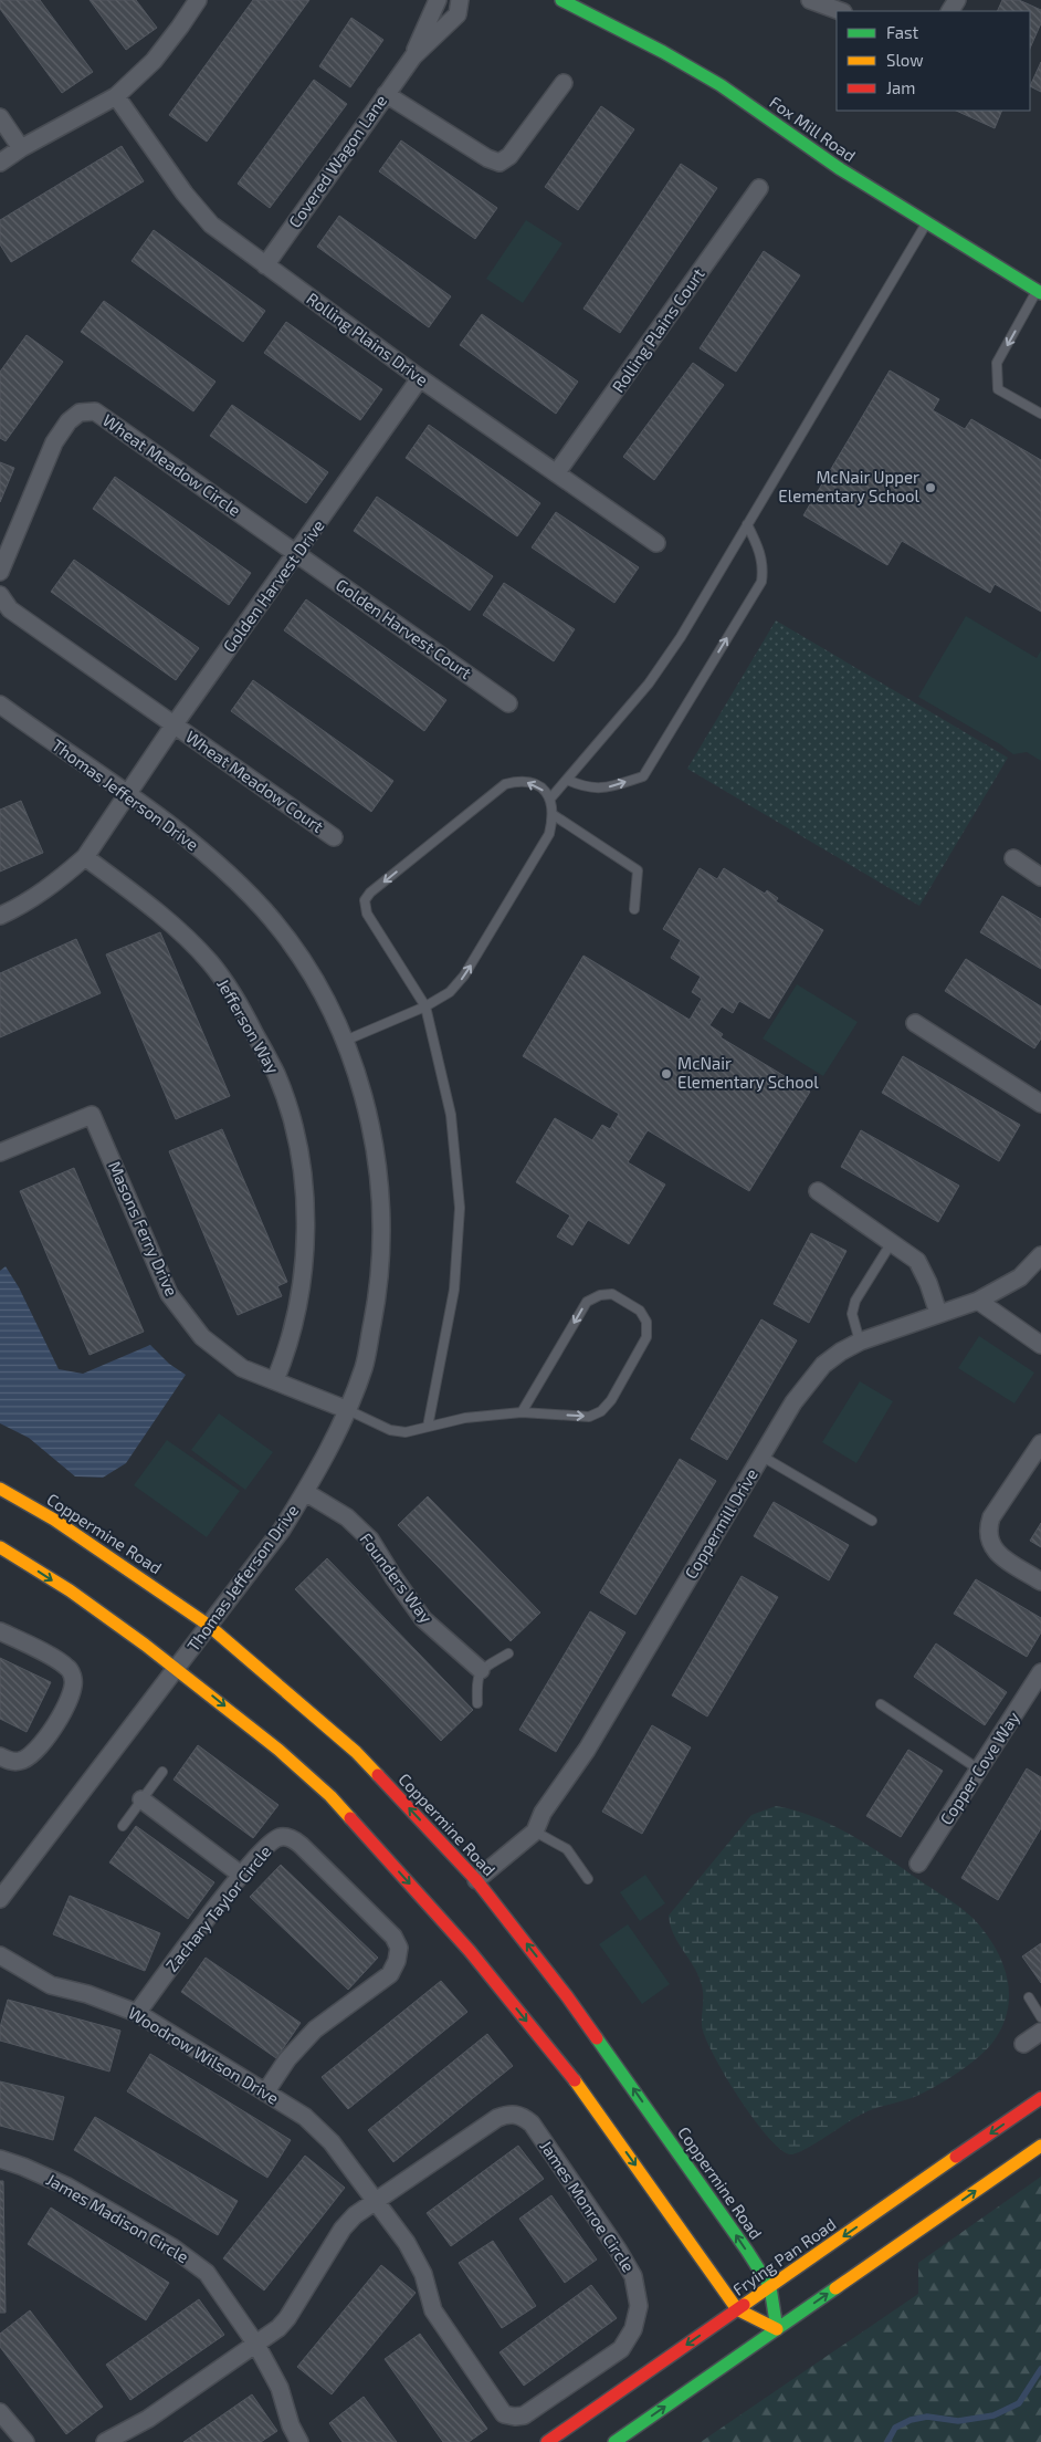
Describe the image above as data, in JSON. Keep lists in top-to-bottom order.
{
  "streets": {
    "street": [
      "Fox Mill Road",
      "Covered Wagon Lane",
      "Rolling Plains Court",
      "Rolling Plains Drive",
      "Wheat Meadow Circle",
      "Golden Harvest Drive",
      "Golden Harvest Court",
      "Wheat Meadow Court",
      "Thomas Jefferson Drive",
      "Jefferson Way",
      "Masons Ferry Drive",
      "Coppermill Drive",
      "Coppermine Road",
      "Founders Way",
      "Copper Cove Way",
      "Zachary Taylor Circle",
      "Woodrow Wilson Drive",
      "James Monroe Circle",
      "James Madison Circle",
      "Frying Pan Road"
    ]
  },
  "crossings": [
    ["Covered Wagon Lane", "Rolling Plains Drive"],
    ["Rolling Plains Court", "Rolling Plains Drive"],
    ["Rolling Plains Drive", "Golden Harvest Drive"],
    ["Wheat Meadow Circle", "Golden Harvest Drive"],
    ["Wheat Meadow Circle", "Golden Harvest Court"],
    ["Golden Harvest Drive", "Golden Harvest Court"],
    ["Golden Harvest Drive", "Wheat Meadow Court"],
    ["Golden Harvest Drive", "Thomas Jefferson Drive"],
    ["Golden Harvest Drive", "Jefferson Way"],
    ["Thomas Jefferson Drive", "Masons Ferry Drive"],
    ["Thomas Jefferson Drive", "Coppermine Road"],
    ["Thomas Jefferson Drive", "Founders Way"],
    ["Jefferson Way", "Masons Ferry Drive"],
    ["Coppermill Drive", "Coppermine Road"],
    ["Coppermine Road", "Frying Pan Road"],
    ["Zachary Taylor Circle", "Woodrow Wilson Drive"],
    ["Woodrow Wilson Drive", "James Monroe Circle"],
    ["James Monroe Circle", "James Madison Circle"]
  ],
  "places": ["McNair Upper Elementary School", "McNair Elementary School"],
  "legend": ["Fast", "Slow", "Jam"]
}
